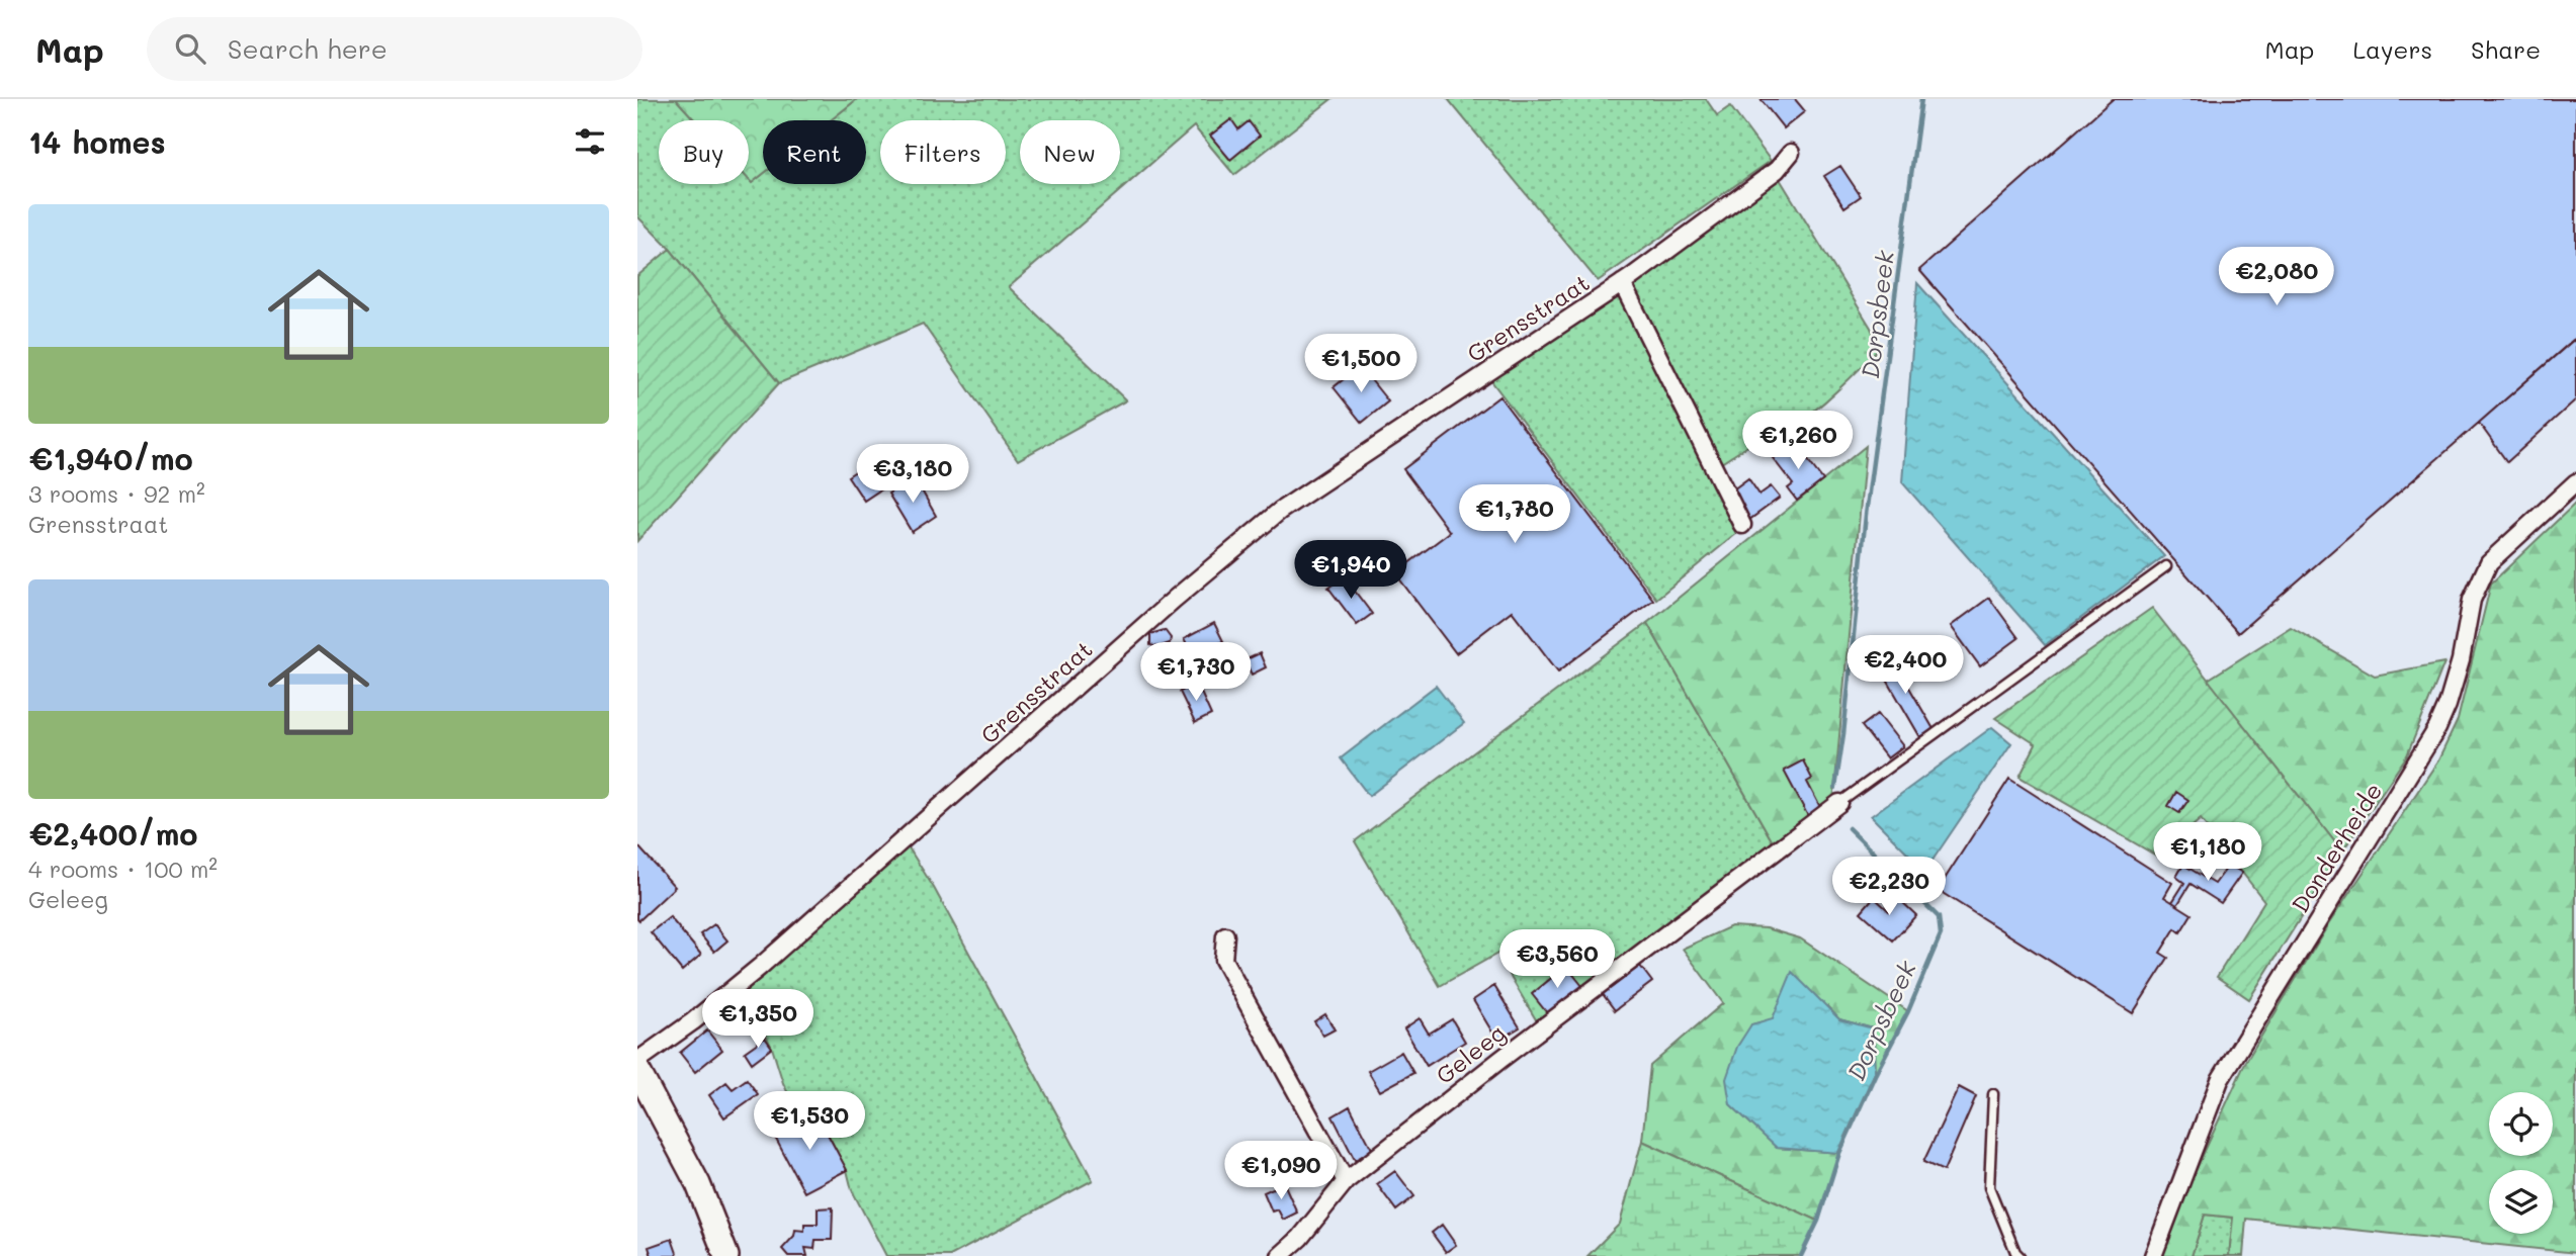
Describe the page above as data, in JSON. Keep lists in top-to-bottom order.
{
  "streets": {
    "street": ["Grensstraat", "Donderheide", "Geleeg"]
  },
  "water": ["Dorpsbeek"],
  "page": {
    "header": "Map",
    "search": "Search here",
    "nav": ["Map", "Layers", "Share"],
    "heading": "14 homes",
    "chip": [
      "Buy",
      "Rent",
      "Filters",
      "New"
    ],
    "list": [
      {
        "name": "€1,940/mo",
        "note": "3 rooms · 92 m² · Grensstraat"
      },
      {
        "name": "€2,400/mo",
        "note": "4 rooms · 100 m² · Geleeg"
      }
    ],
    "price": [
      "€2,080",
      "€1,500",
      "€1,260",
      "€3,180",
      "€1,780",
      "€1,940",
      "€2,400",
      "€1,730",
      "€1,180",
      "€2,230",
      "€3,560",
      "€1,350",
      "€1,530",
      "€1,090"
    ]
  }
}
